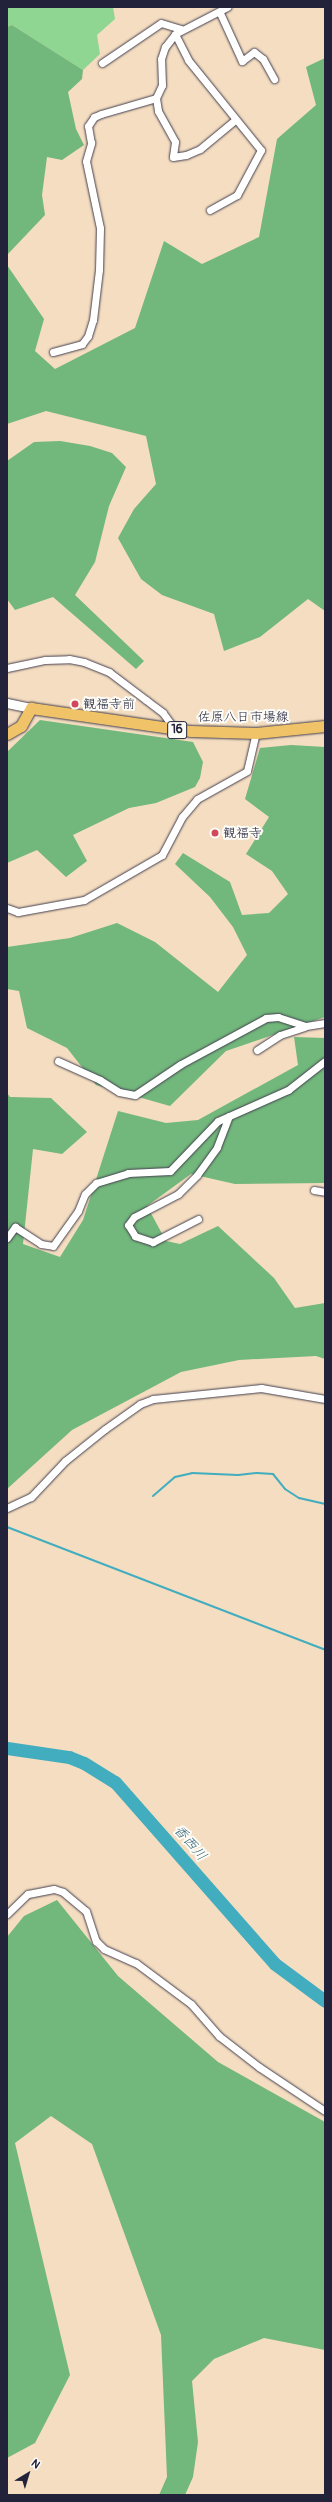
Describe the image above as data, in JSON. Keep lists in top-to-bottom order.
{
  "streets": {
    "main road": ["佐原八日市場線", "16"]
  },
  "water": ["香西川"],
  "places": ["観福寺前", "観福寺"],
  "north": "top right"
}
